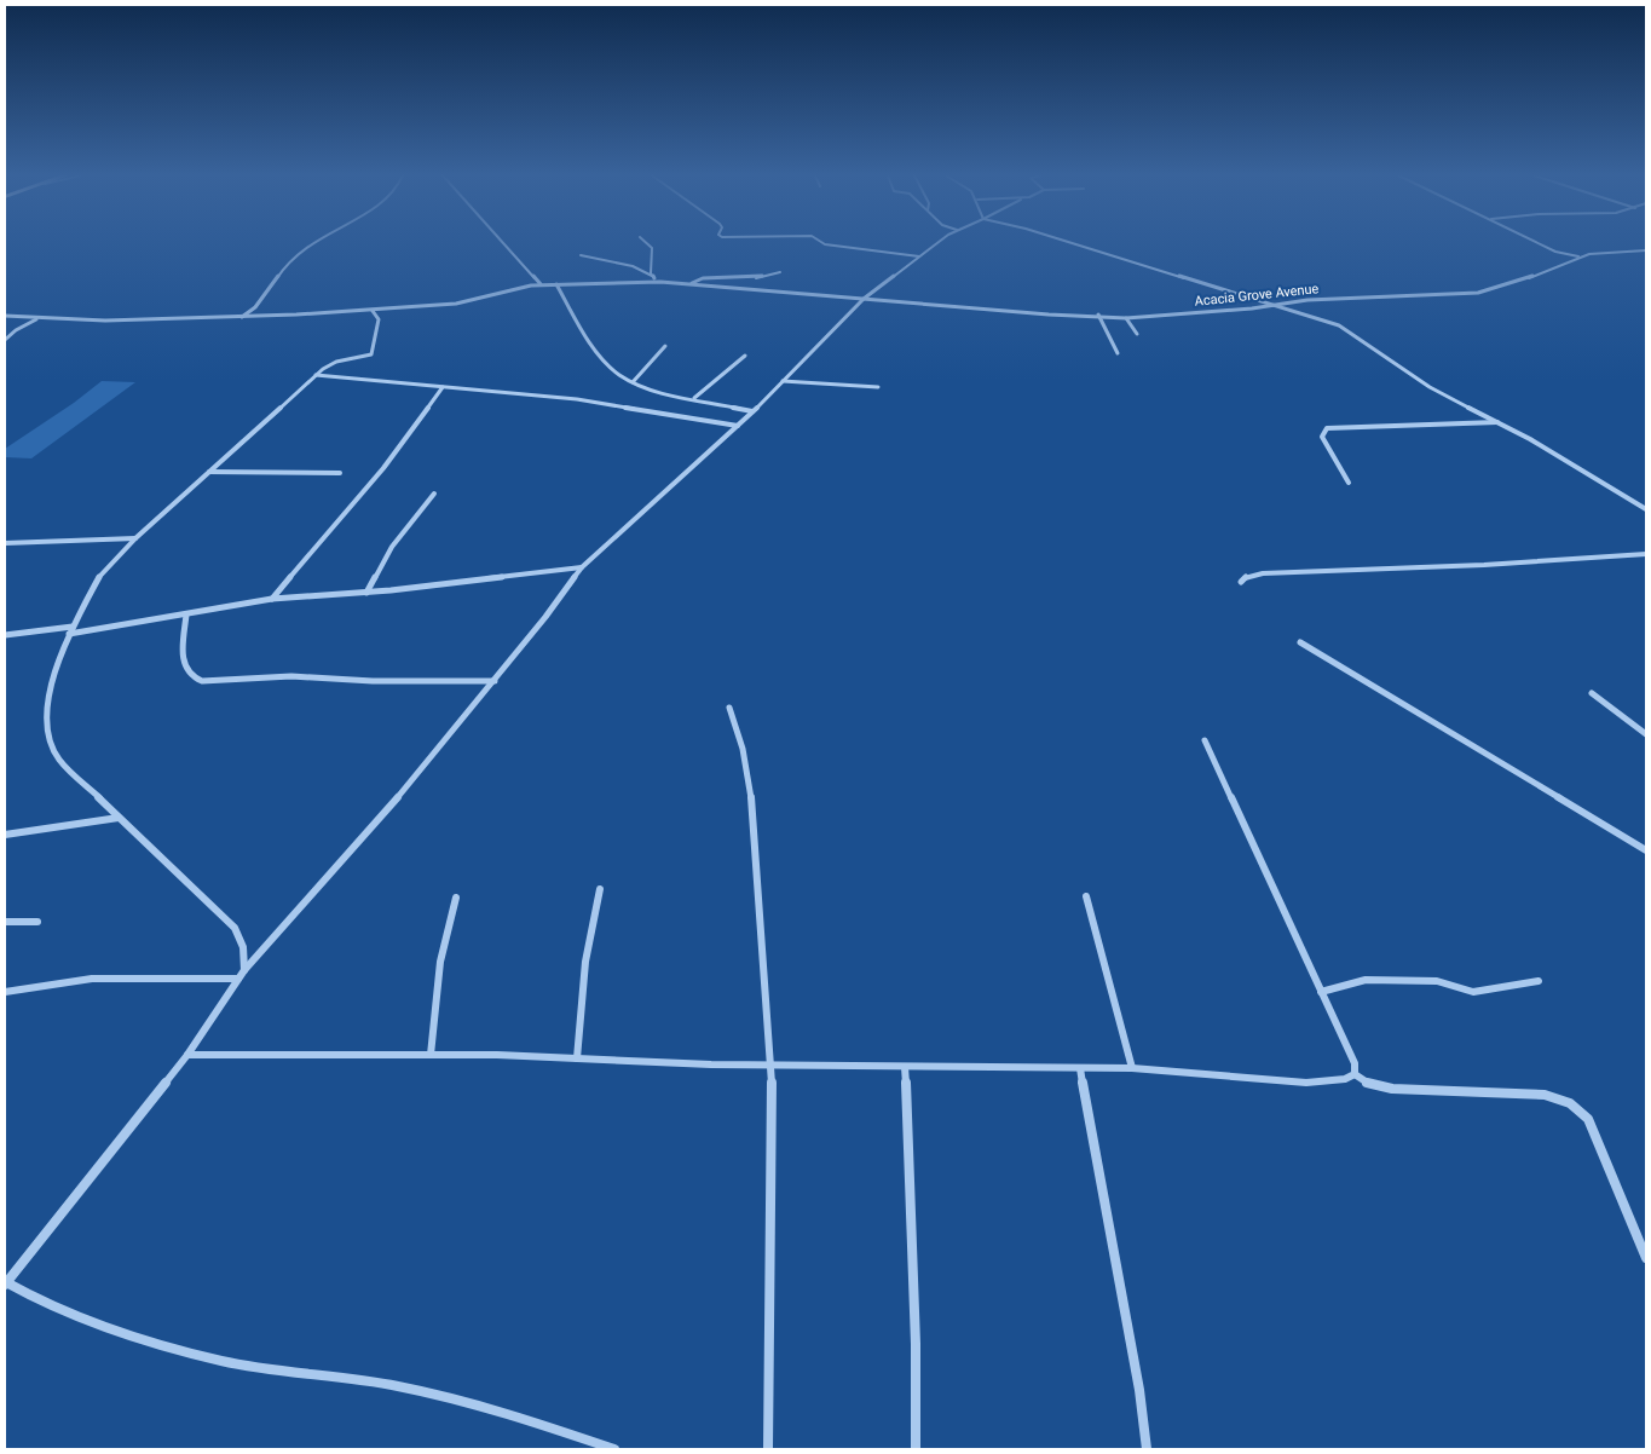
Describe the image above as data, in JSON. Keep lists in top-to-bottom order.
{
  "streets": {
    "street": ["Acacia Grove Avenue"]
  }
}
